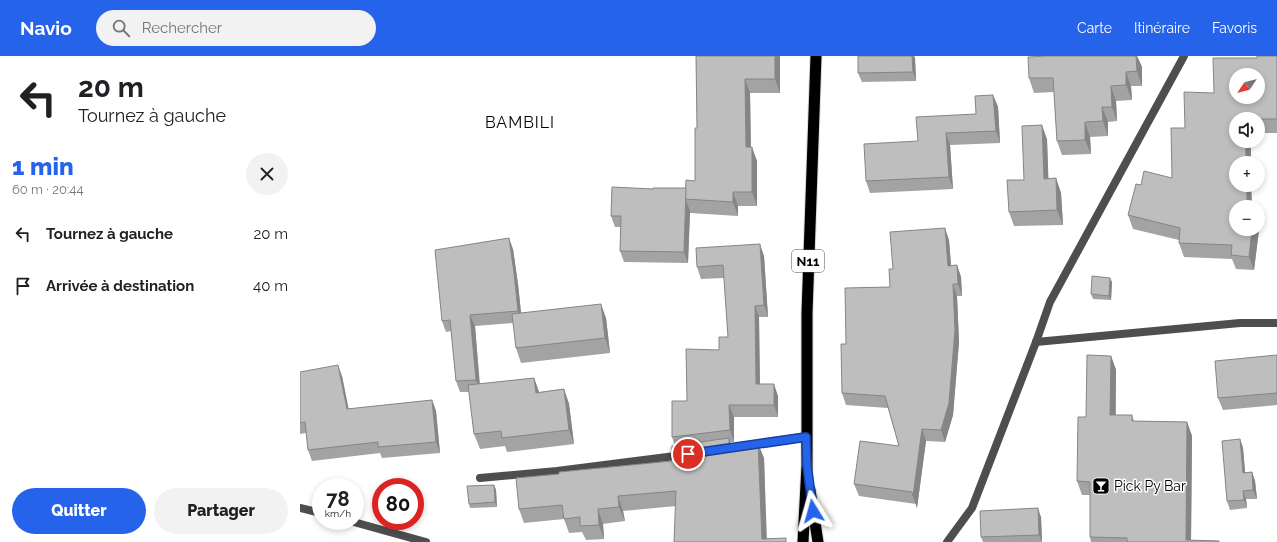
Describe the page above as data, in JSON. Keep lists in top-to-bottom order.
{
  "streets": {
    "highway": ["N11"]
  },
  "districts": ["BAMBILI"],
  "places": {
    "bar": ["Pick Py Bar"]
  },
  "north": "bottom left",
  "page": {
    "header": "Navio",
    "search": "Rechercher",
    "nav": ["Carte", "Itinéraire", "Favoris"],
    "turn": ["20 m", "Tournez à gauche"],
    "map_buttons": ["+", "−"],
    "heading": ["1 min", "60 m · 20:44"],
    "list": [
      {
        "name": "Tournez à gauche",
        "value": "20 m"
      },
      {
        "name": "Arrivée à destination",
        "value": "40 m"
      }
    ],
    "speed": "78 km/h",
    "limit": "80",
    "buttons": ["Quitter", "Partager"]
  }
}
